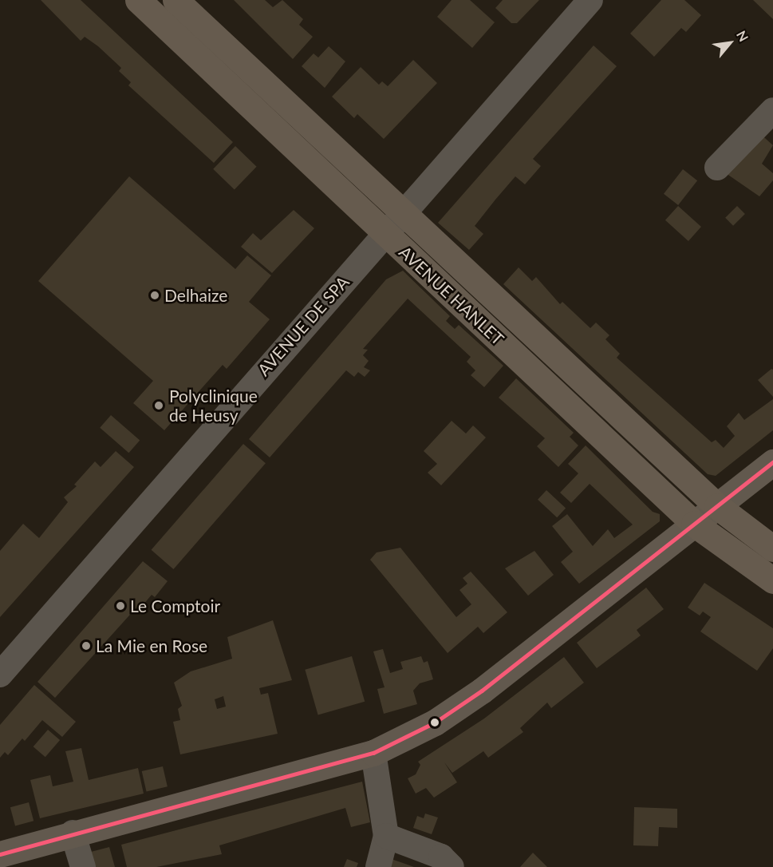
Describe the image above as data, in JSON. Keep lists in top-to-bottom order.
{
  "streets": {
    "highway": ["AVENUE HANLET"],
    "street": ["AVENUE DE SPA"]
  },
  "crossings": [
    ["AVENUE HANLET", "AVENUE DE SPA"]
  ],
  "places": [
    "Delhaize",
    "Polyclinique de Heusy",
    "Le Comptoir",
    "La Mie en Rose"
  ],
  "north": "top right"
}
